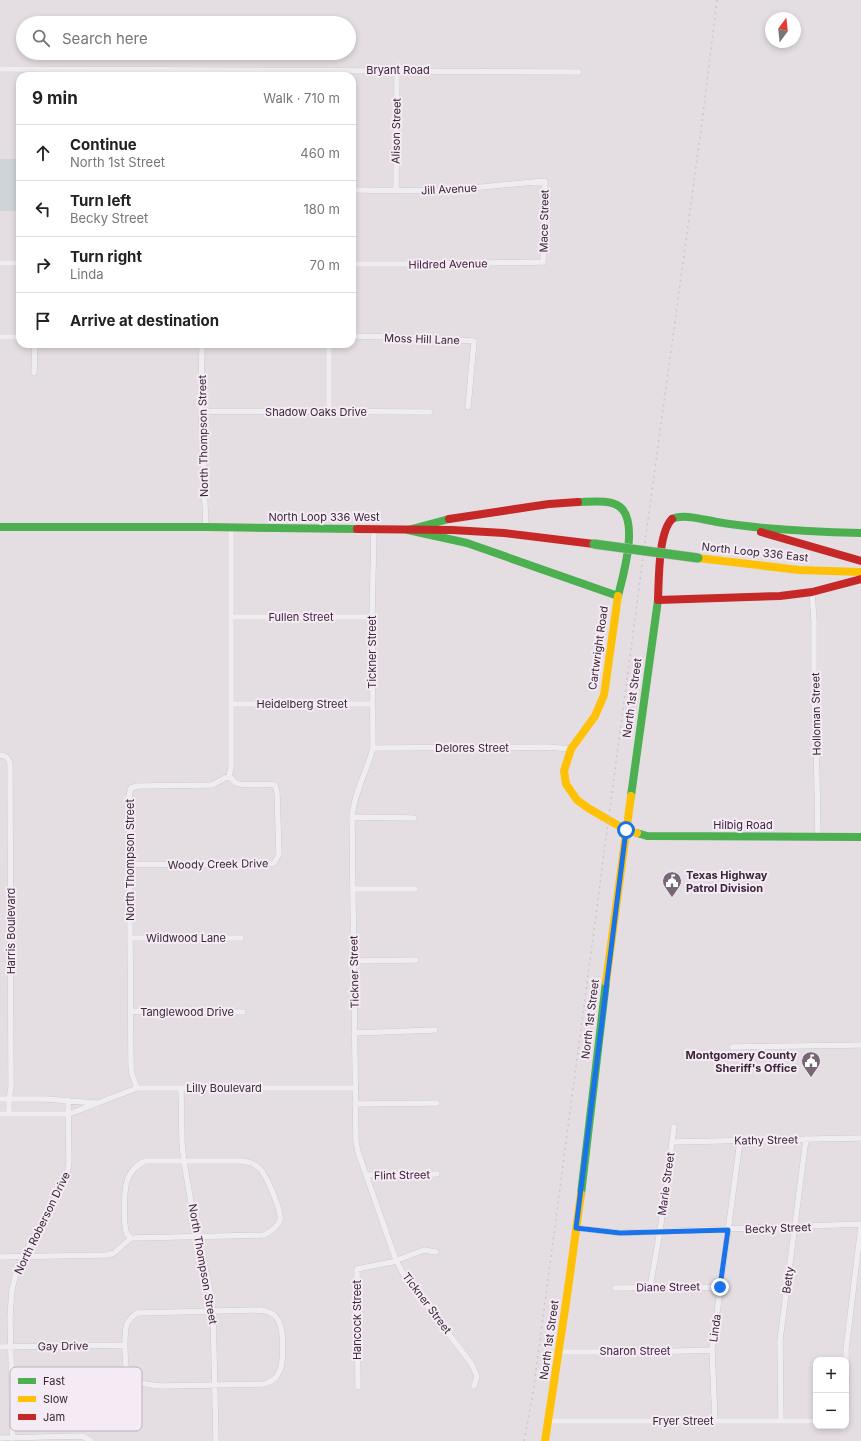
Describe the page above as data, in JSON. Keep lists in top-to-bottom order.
{
  "streets": {
    "main road": [
      "North Loop 336 West",
      "North Loop 336 East",
      "Cartwright Road",
      "North 1st Street",
      "Hilbig Road"
    ],
    "street": [
      "Bryant Road",
      "Alison Street",
      "Jill Avenue",
      "Mace Street",
      "Hildred Avenue",
      "Moss Hill Lane",
      "Shadow Oaks Drive",
      "North Thompson Street",
      "Fullen Street",
      "Tickner Street",
      "Heidelberg Street",
      "Holloman Street",
      "Delores Street",
      "Woody Creek Drive",
      "Harris Boulevard",
      "Wildwood Lane",
      "Tanglewood Drive",
      "Lilly Boulevard",
      "Kathy Street",
      "Flint Street",
      "Marie Street",
      "North Roberson Drive",
      "Becky Street",
      "Betty",
      "Diane Street",
      "Hancock Street",
      "Linda",
      "Gay Drive",
      "Sharon Street",
      "Fryer Street"
    ]
  },
  "crossings": [
    ["Bryant Road", "Alison Street"],
    ["Alison Street", "Jill Avenue"],
    ["Jill Avenue", "Mace Street"],
    ["Mace Street", "Hildred Avenue"],
    ["Shadow Oaks Drive", "North Thompson Street"],
    ["North Thompson Street", "North Loop 336 West"],
    ["North Thompson Street", "Woody Creek Drive"],
    ["North Thompson Street", "Wildwood Lane"],
    ["North Thompson Street", "Tanglewood Drive"],
    ["North Thompson Street", "Lilly Boulevard"],
    ["North Loop 336 West", "North Loop 336 East"],
    ["North Loop 336 West", "Cartwright Road"],
    ["North Loop 336 West", "Tickner Street"],
    ["Fullen Street", "Tickner Street"],
    ["Cartwright Road", "North 1st Street"],
    ["Cartwright Road", "Delores Street"],
    ["Cartwright Road", "Hilbig Road"],
    ["Tickner Street", "Heidelberg Street"],
    ["Tickner Street", "Delores Street"],
    ["Tickner Street", "Lilly Boulevard"],
    ["Tickner Street", "Flint Street"],
    ["Tickner Street", "Hancock Street"],
    ["North 1st Street", "Hilbig Road"],
    ["North 1st Street", "Becky Street"],
    ["North 1st Street", "Sharon Street"],
    ["North 1st Street", "Fryer Street"],
    ["Holloman Street", "Hilbig Road"],
    ["Harris Boulevard", "Lilly Boulevard"],
    ["Lilly Boulevard", "North Roberson Drive"],
    ["Kathy Street", "Marie Street"],
    ["Kathy Street", "Betty"],
    ["Kathy Street", "Linda"],
    ["Marie Street", "Becky Street"],
    ["Marie Street", "Diane Street"],
    ["North Roberson Drive", "Gay Drive"],
    ["Becky Street", "Betty"],
    ["Becky Street", "Linda"],
    ["Betty", "Fryer Street"],
    ["Diane Street", "Linda"],
    ["Linda", "Sharon Street"],
    ["Linda", "Fryer Street"]
  ],
  "places": {
    "public building": ["Texas Highway Patrol Division", "Montgomery County Sheriff's Office"]
  },
  "legend": ["Fast", "Slow", "Jam"],
  "north": "top",
  "page": {
    "search": "Search here",
    "heading": ["9 min", "Walk · 710 m"],
    "list": [
      ["Continue", "North 1st Street", "460 m"],
      ["Turn left", "Becky Street", "180 m"],
      ["Turn right", "Linda", "70 m"],
      "Arrive at destination"
    ],
    "map_buttons": ["+", "−"]
  }
}
